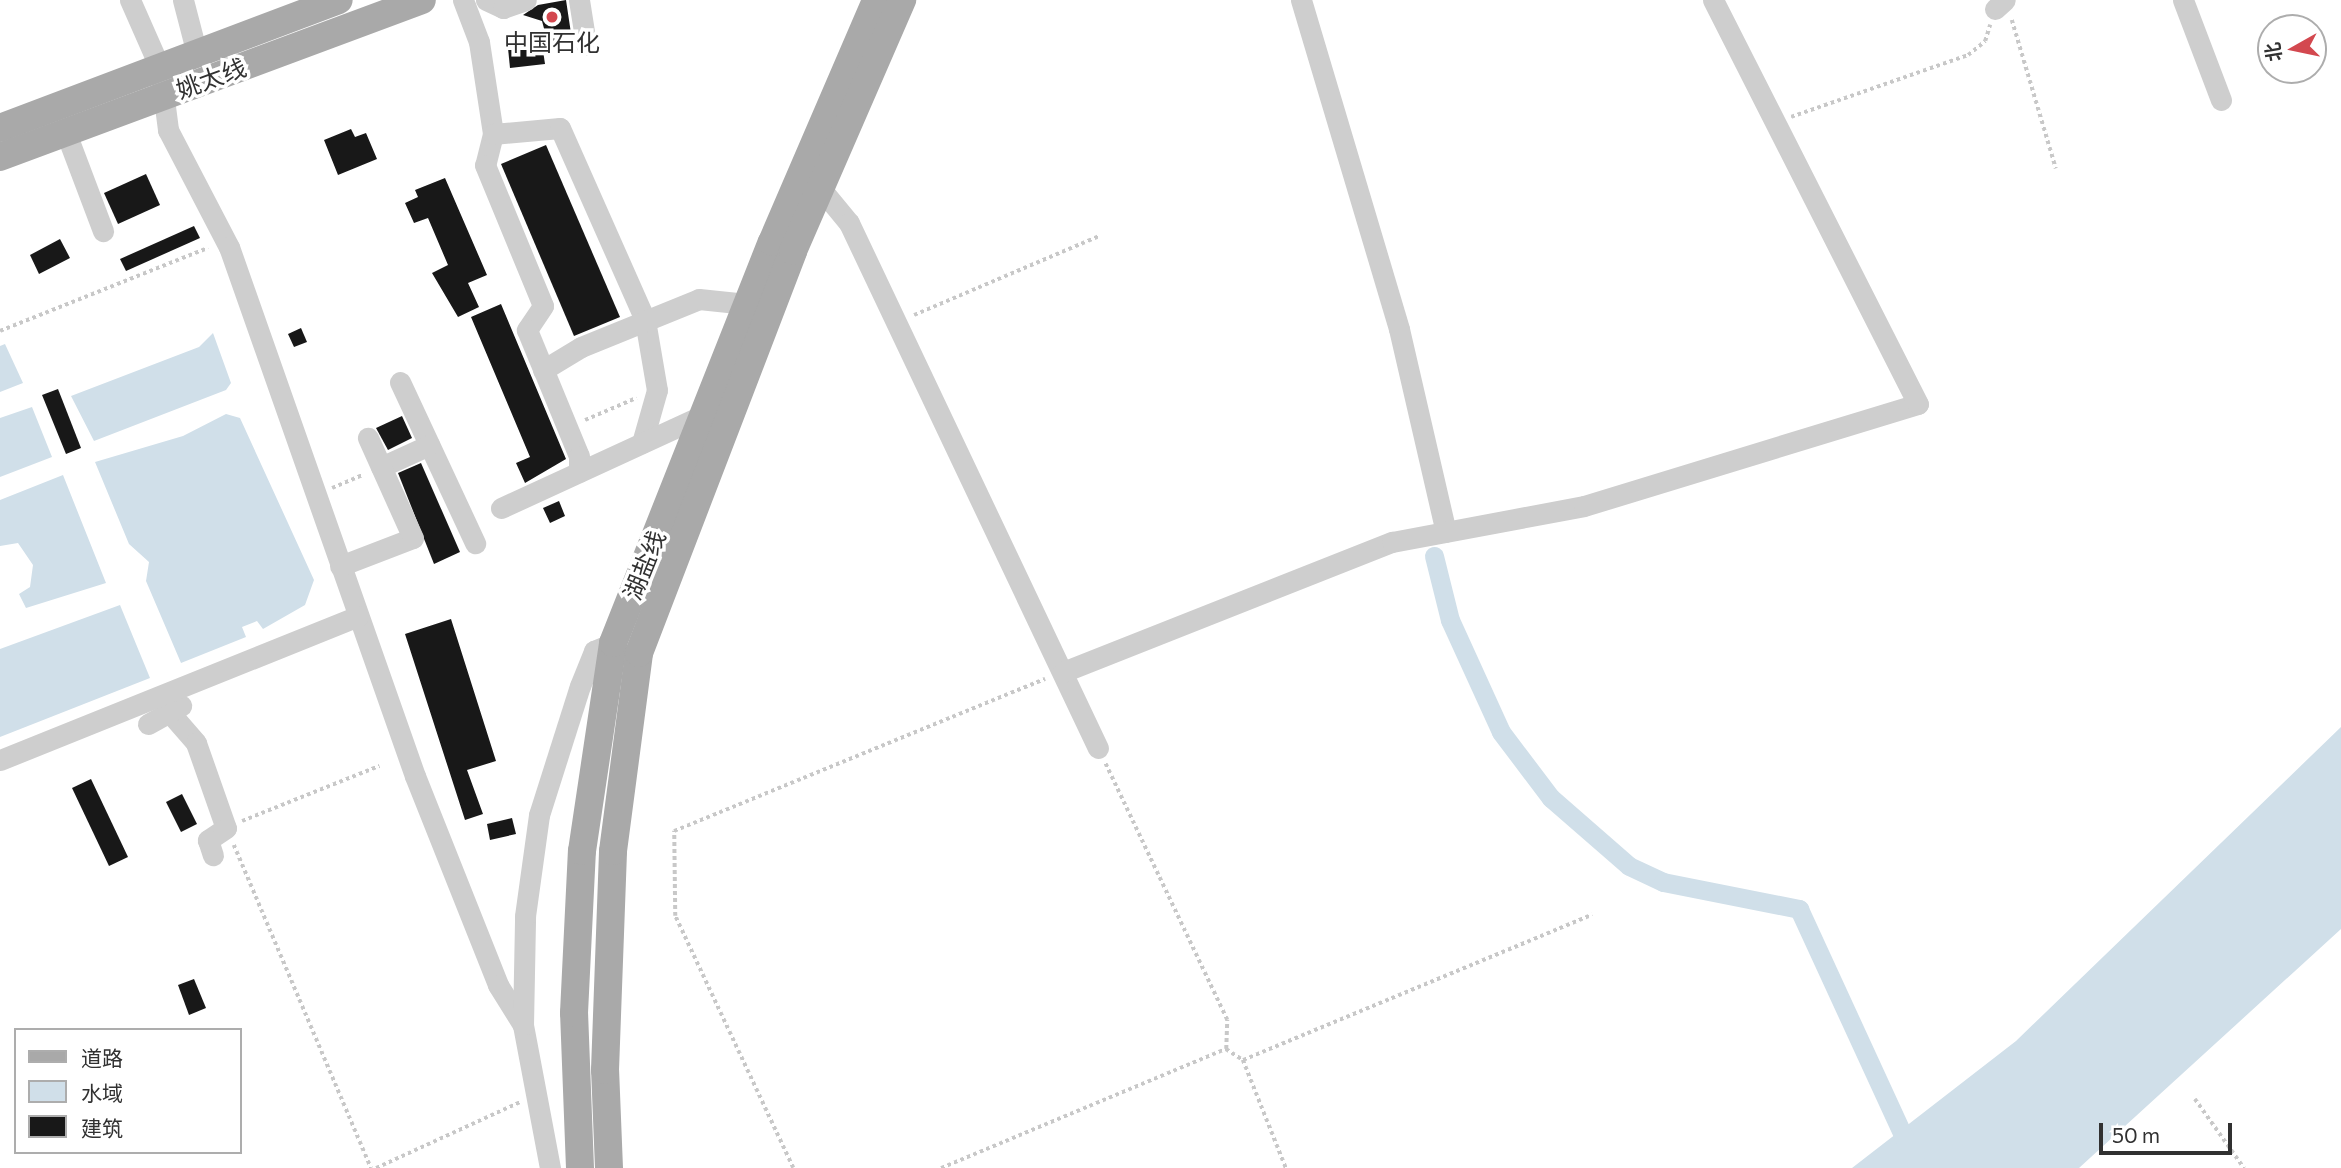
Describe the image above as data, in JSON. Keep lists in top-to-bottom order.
{
  "streets": {
    "main road": ["姚太线", "湖盐线"]
  },
  "places": ["中国石化"],
  "legend": ["道路", "水域", "建筑"],
  "scale_bar": "50 m",
  "north": "left"
}
